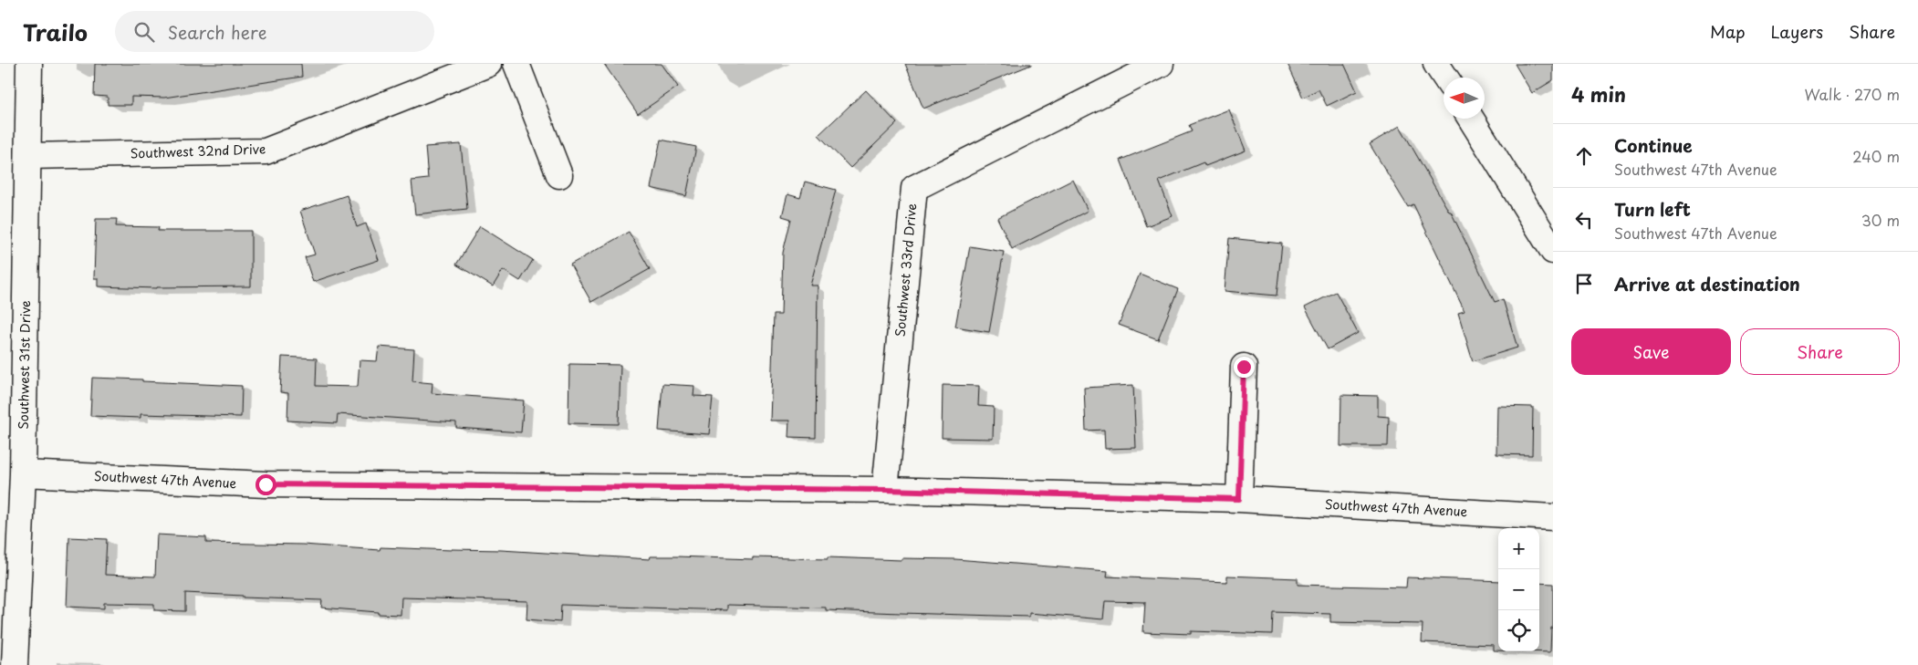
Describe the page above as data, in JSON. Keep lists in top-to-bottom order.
{
  "streets": {
    "street": [
      "Southwest 32nd Drive",
      "Southwest 33rd Drive",
      "Southwest 31st Drive",
      "Southwest 47th Avenue"
    ]
  },
  "crossings": [
    ["Southwest 32nd Drive", "Southwest 31st Drive"],
    ["Southwest 33rd Drive", "Southwest 47th Avenue"],
    ["Southwest 31st Drive", "Southwest 47th Avenue"]
  ],
  "north": "left",
  "page": {
    "header": "Trailo",
    "search": "Search here",
    "nav": ["Map", "Layers", "Share"],
    "heading": ["4 min", "Walk · 270 m"],
    "list": [
      ["Continue", "Southwest 47th Avenue", "240 m"],
      ["Turn left", "Southwest 47th Avenue", "30 m"],
      "Arrive at destination"
    ],
    "buttons": ["Save", "Share"],
    "map_buttons": ["+", "−"]
  }
}
